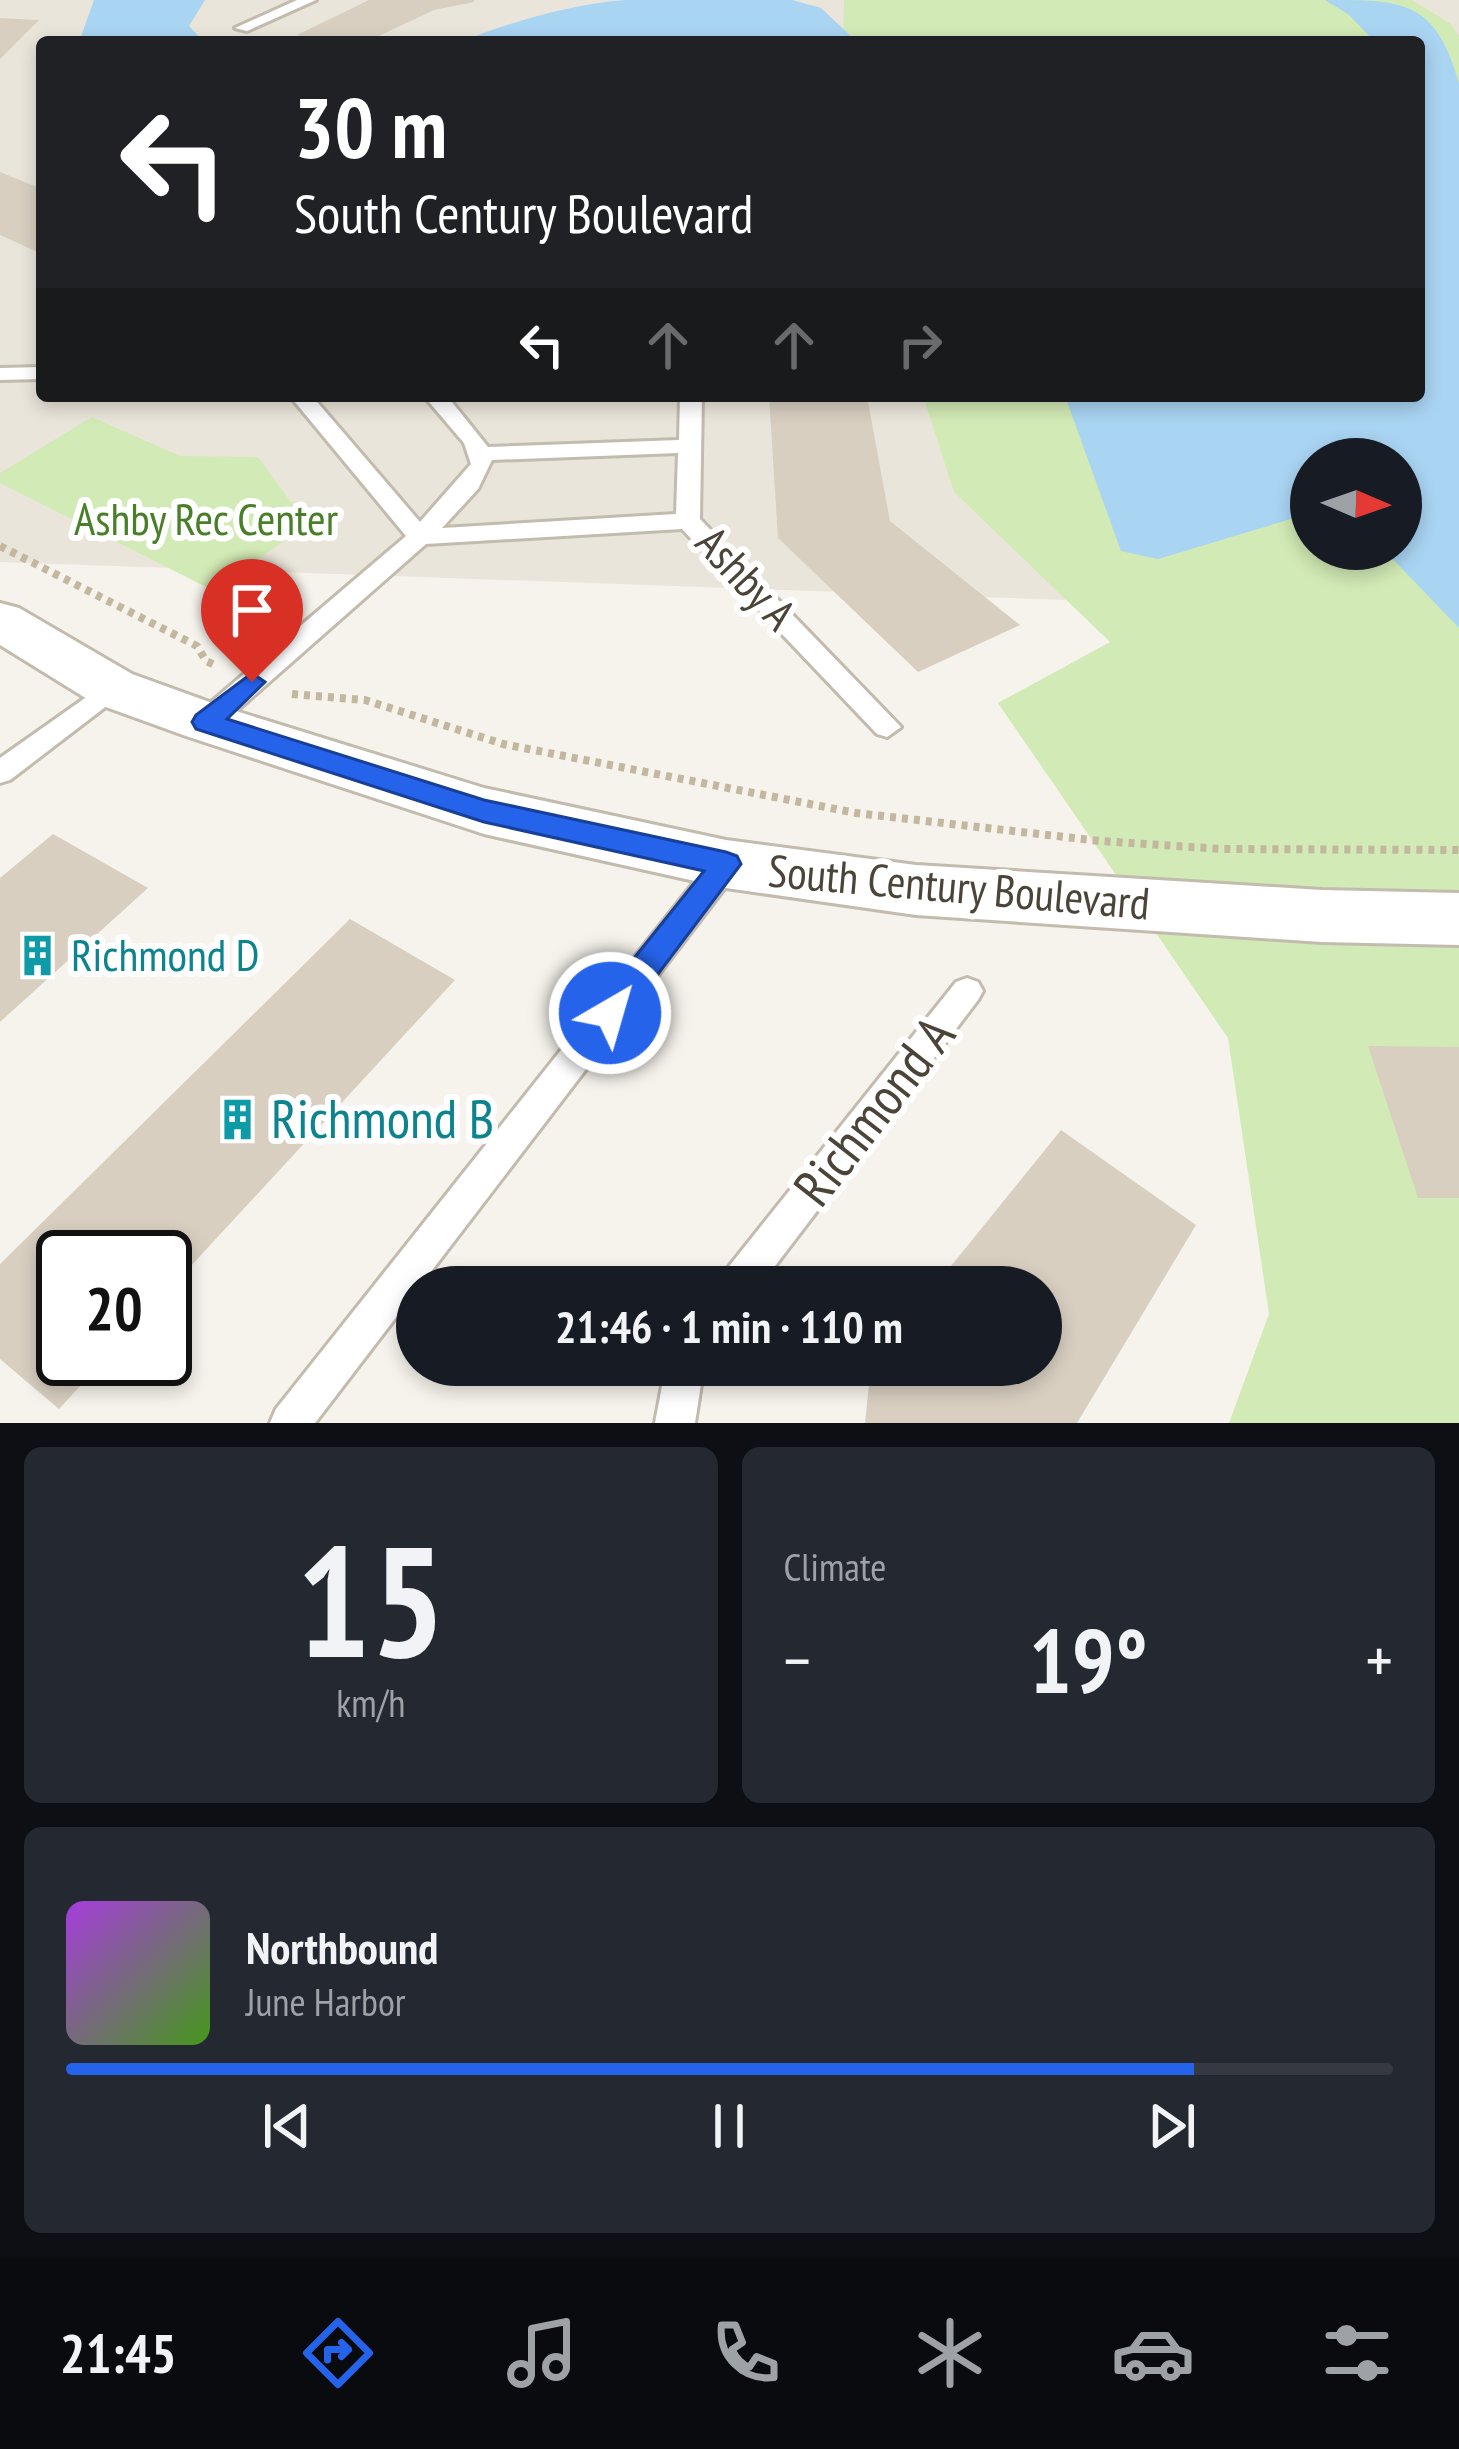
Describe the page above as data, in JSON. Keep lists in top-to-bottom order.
{
  "streets": {
    "street": ["South Century Boulevard"],
    "lane": ["Ashby A", "Richmond A"]
  },
  "parks": ["Ashby Rec Center"],
  "places": {
    "building": ["Richmond D", "Richmond B"]
  },
  "north": "right",
  "page": {
    "turn": ["30 m", "South Century Boulevard"],
    "limit": "20",
    "trip": "21:46 · 1 min · 110 m",
    "tile": [
      ["15", "km/h"],
      "Climate"
    ],
    "heat": ["−", "19°", "+"],
    "song": ["Northbound", "June Harbor"],
    "tabs": "21:45"
  }
}
